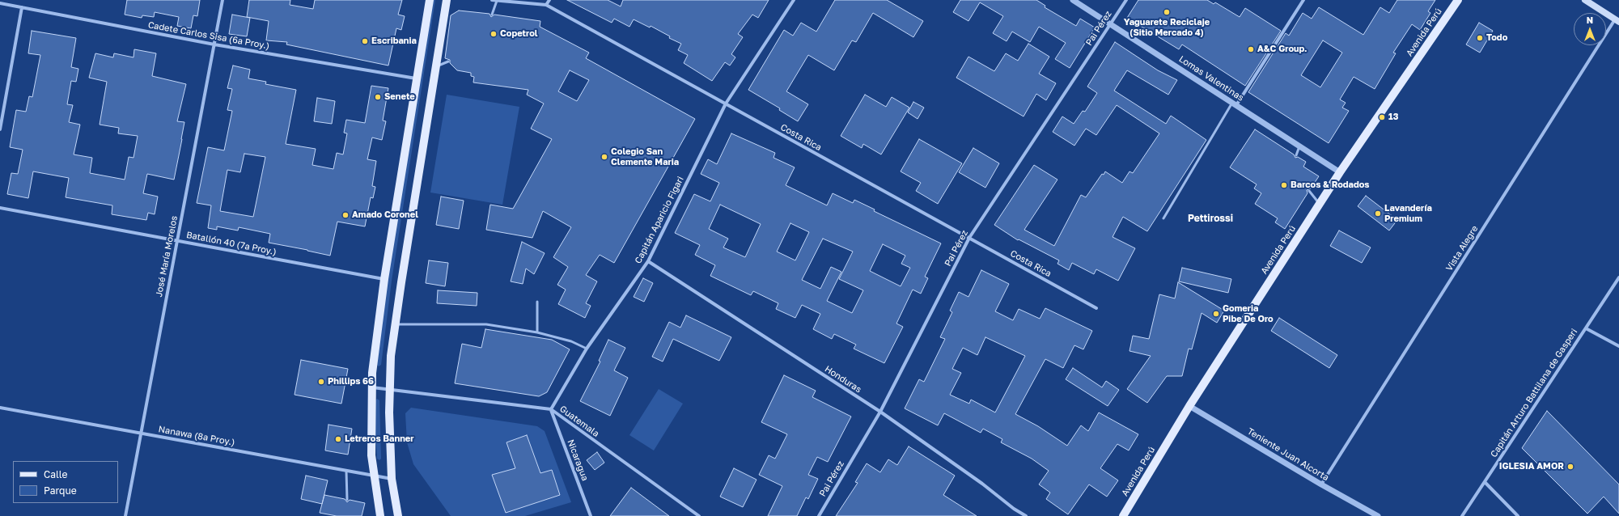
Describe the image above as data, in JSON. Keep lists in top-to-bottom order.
{
  "streets": {
    "main road": ["Avenida Perú"],
    "street": [
      "Pai Pérez",
      "Cadete Carlos Sisa (6ª Proy.)",
      "Lomas Valentinas",
      "Costa Rica",
      "Capitán Aparicio Figari",
      "Batallón 40 (7ª Proy.)",
      "Vista Alegre",
      "José María Morelos",
      "Honduras",
      "Capitán Arturo Battilana de Gasperi",
      "Guatemala",
      "Nanawa (8ª Proy.)",
      "Teniente Juan Alcorta",
      "Nicaragua"
    ]
  },
  "crossings": [
    ["Pai Pérez", "Lomas Valentinas"],
    ["Pai Pérez", "Costa Rica"],
    ["Pai Pérez", "Honduras"],
    ["Avenida Perú", "Lomas Valentinas"],
    ["Avenida Perú", "Teniente Juan Alcorta"],
    ["Cadete Carlos Sisa (6ª Proy.)", "José María Morelos"],
    ["Costa Rica", "Capitán Aparicio Figari"],
    ["Capitán Aparicio Figari", "Honduras"],
    ["Capitán Aparicio Figari", "Guatemala"],
    ["Capitán Aparicio Figari", "Nicaragua"],
    ["Batallón 40 (7ª Proy.)", "José María Morelos"],
    ["Vista Alegre", "Teniente Juan Alcorta"],
    ["José María Morelos", "Nanawa (8ª Proy.)"],
    ["Guatemala", "Nicaragua"]
  ],
  "districts": ["Pettirossi"],
  "places": [
    "Yaguarete Reciclaje (Sitio Mercado 4)",
    "Copetrol",
    "Todo",
    "Escribania",
    "A&C Group.",
    "Senete",
    "13",
    "Colegio San Clemente Maria",
    "Barcos & Rodados",
    "Lavandería Premium",
    "Amado Coronel",
    "Gomeria Pibe De Oro",
    "Phillips 66",
    "Letreros Banner",
    "IGLESIA AMOR"
  ],
  "legend": ["Calle", "Parque"],
  "north": "top"
}
